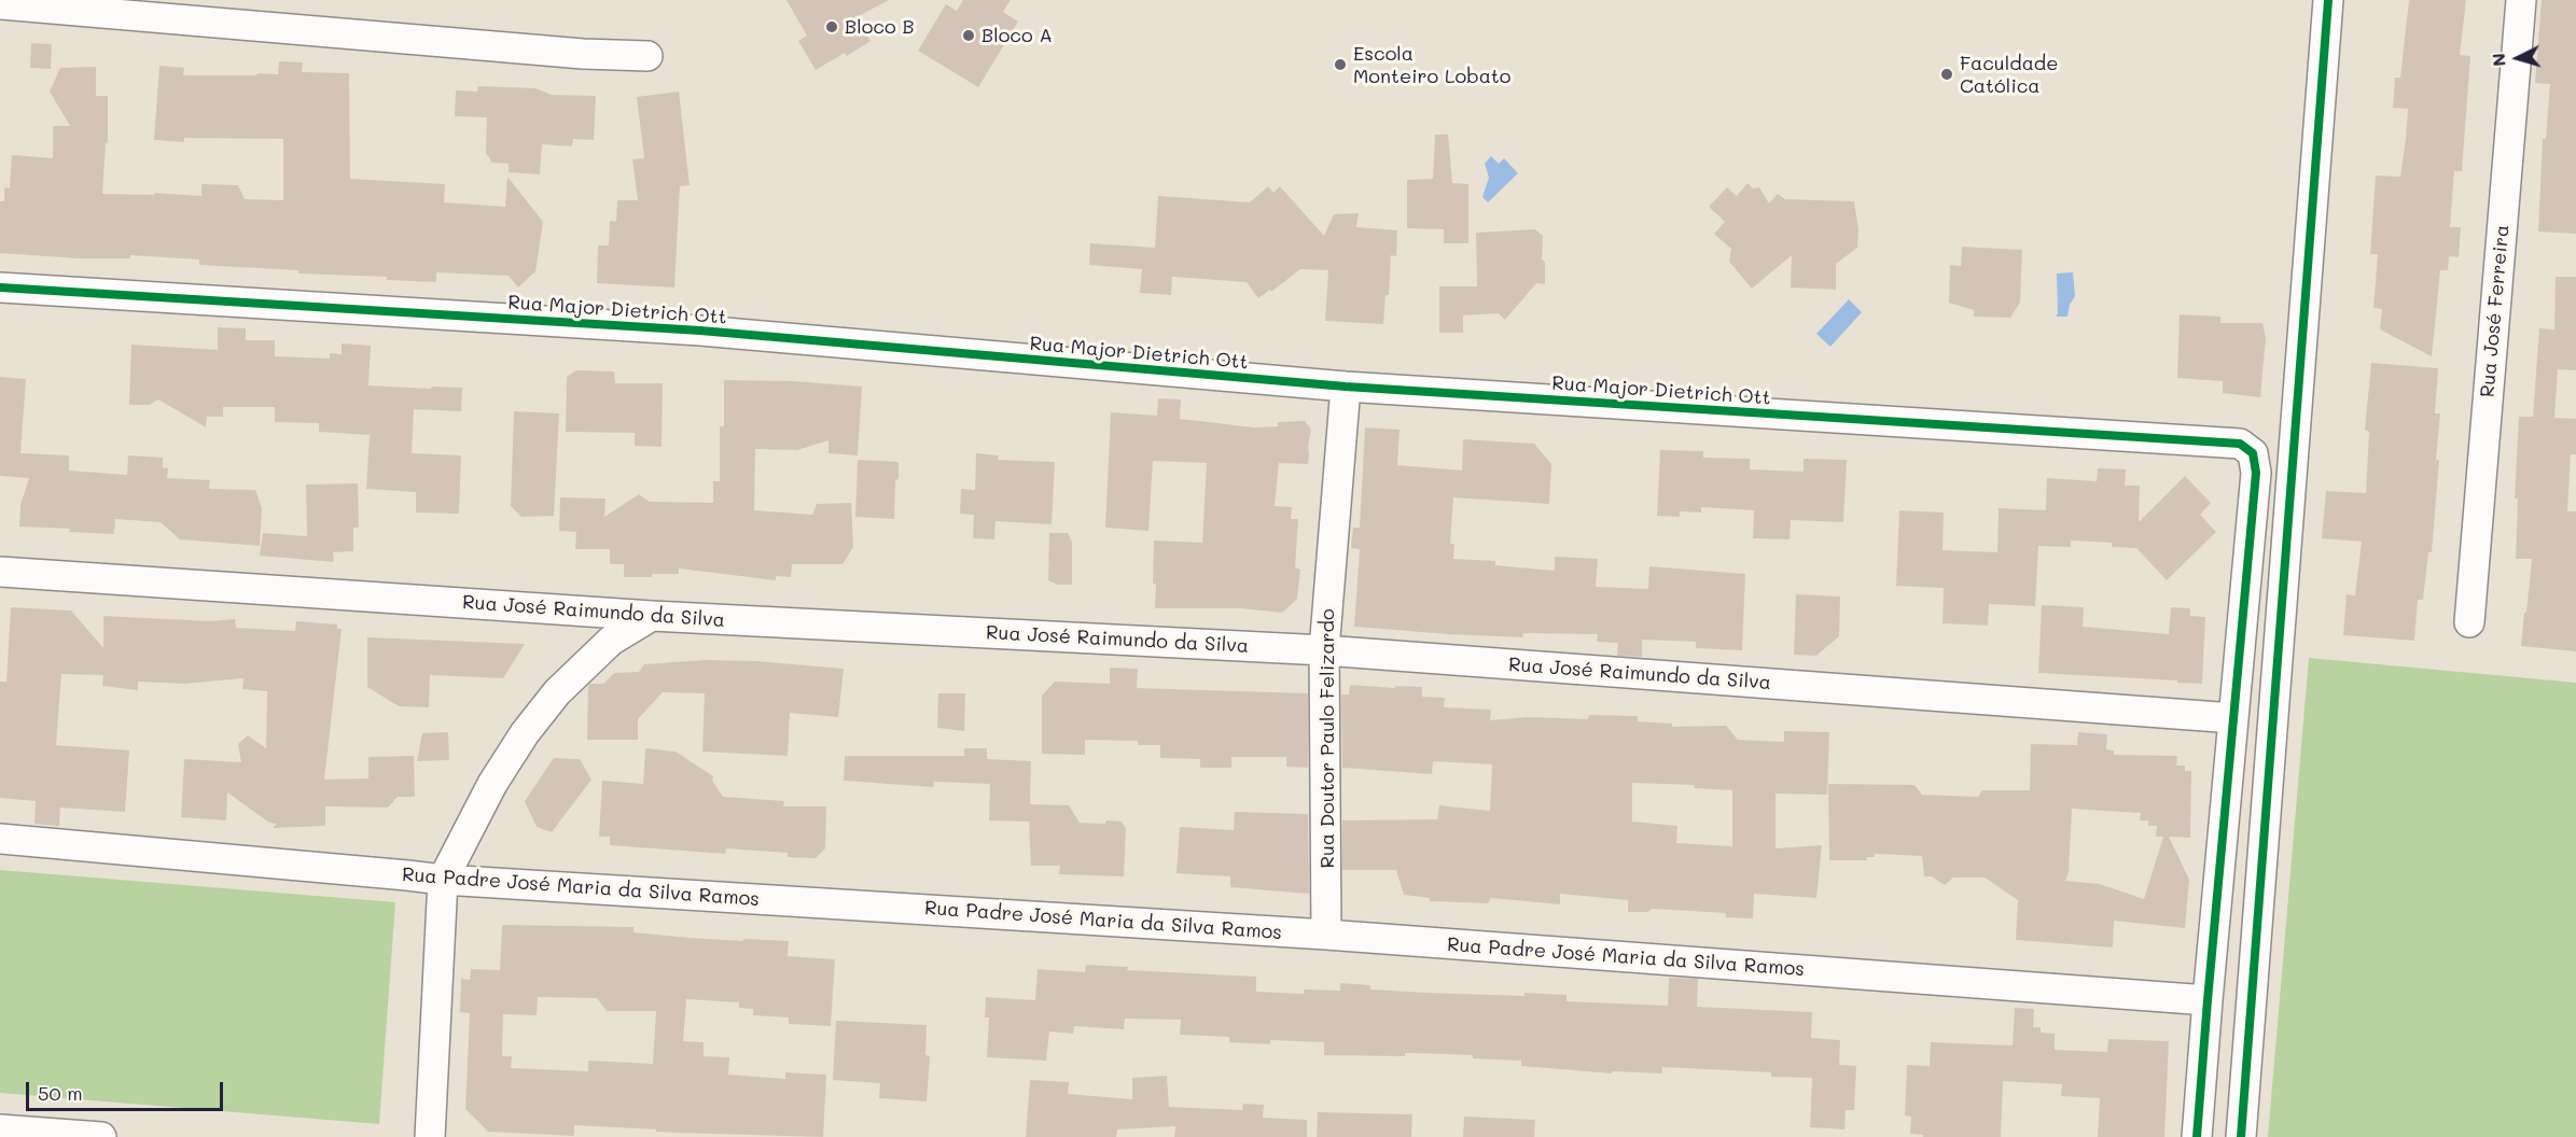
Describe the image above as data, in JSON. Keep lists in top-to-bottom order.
{
  "streets": {
    "street": [
      "Rua Major Dietrich Ott",
      "Rua José Ferreira",
      "Rua José Raimundo da Silva",
      "Rua Doutor Paulo Felizardo",
      "Rua Padre José Maria da Silva Ramos"
    ]
  },
  "crossings": [
    ["Rua Major Dietrich Ott", "Rua José Raimundo da Silva"],
    ["Rua Major Dietrich Ott", "Rua Doutor Paulo Felizardo"],
    ["Rua José Raimundo da Silva", "Rua Doutor Paulo Felizardo"],
    ["Rua Doutor Paulo Felizardo", "Rua Padre José Maria da Silva Ramos"]
  ],
  "places": [
    "Bloco B",
    "Bloco A",
    "Escola Monteiro Lobato",
    "Faculdade Católica"
  ],
  "scale_bar": "50 m",
  "north": "left"
}
